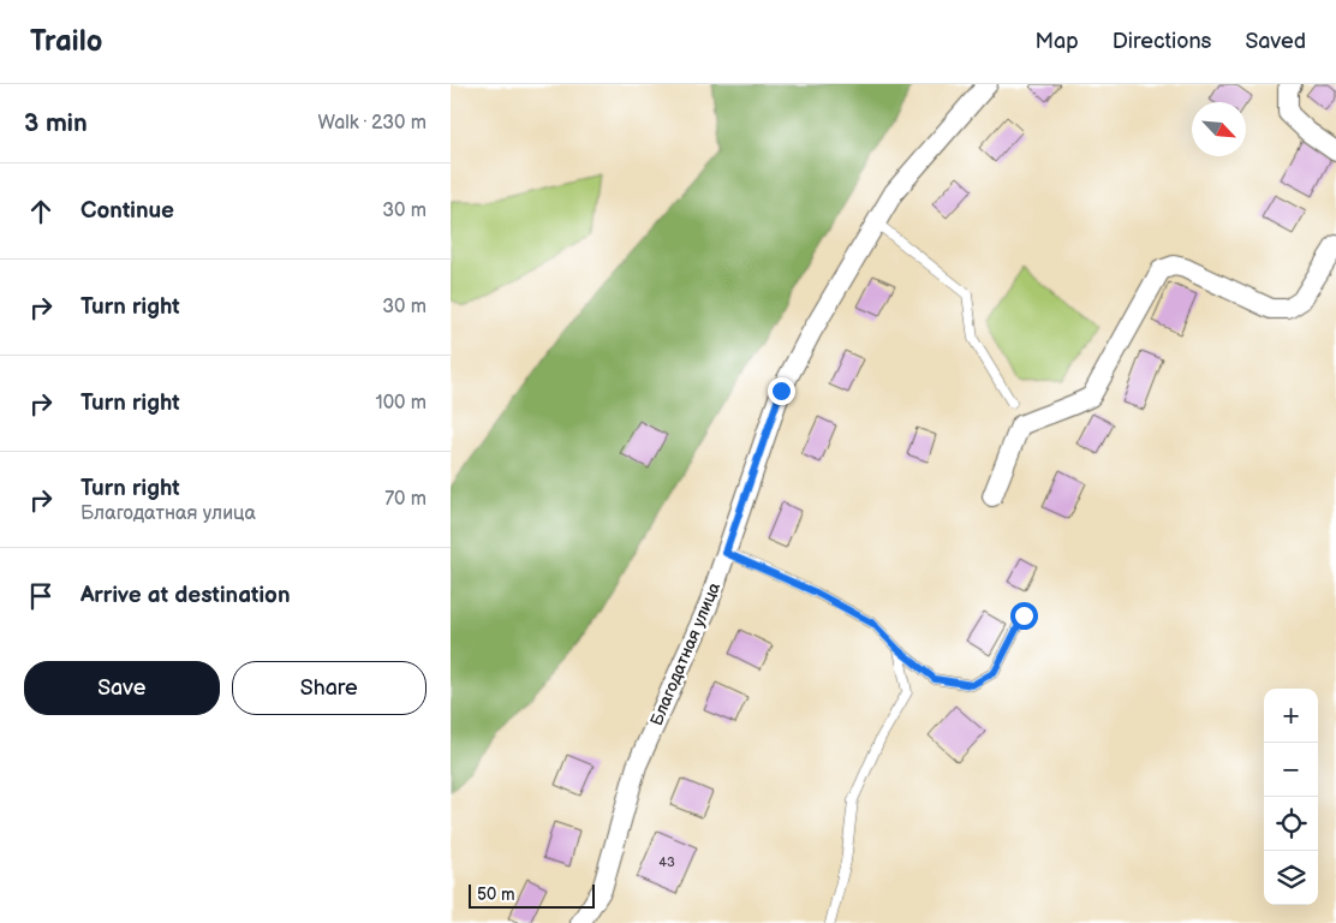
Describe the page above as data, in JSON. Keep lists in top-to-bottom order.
{
  "streets": {
    "street": ["Благодатная улица"]
  },
  "house_numbers": ["43"],
  "scale_bar": "50 m",
  "north": "bottom right",
  "page": {
    "header": "Trailo",
    "nav": ["Map", "Directions", "Saved"],
    "heading": ["3 min", "Walk · 230 m"],
    "list": [
      ["Continue", "30 m"],
      ["Turn right", "30 m"],
      ["Turn right", "100 m"],
      ["Turn right", "Благодатная улица", "70 m"],
      "Arrive at destination"
    ],
    "buttons": ["Save", "Share"],
    "map_buttons": ["+", "−"],
    "scale": "50 m"
  }
}
